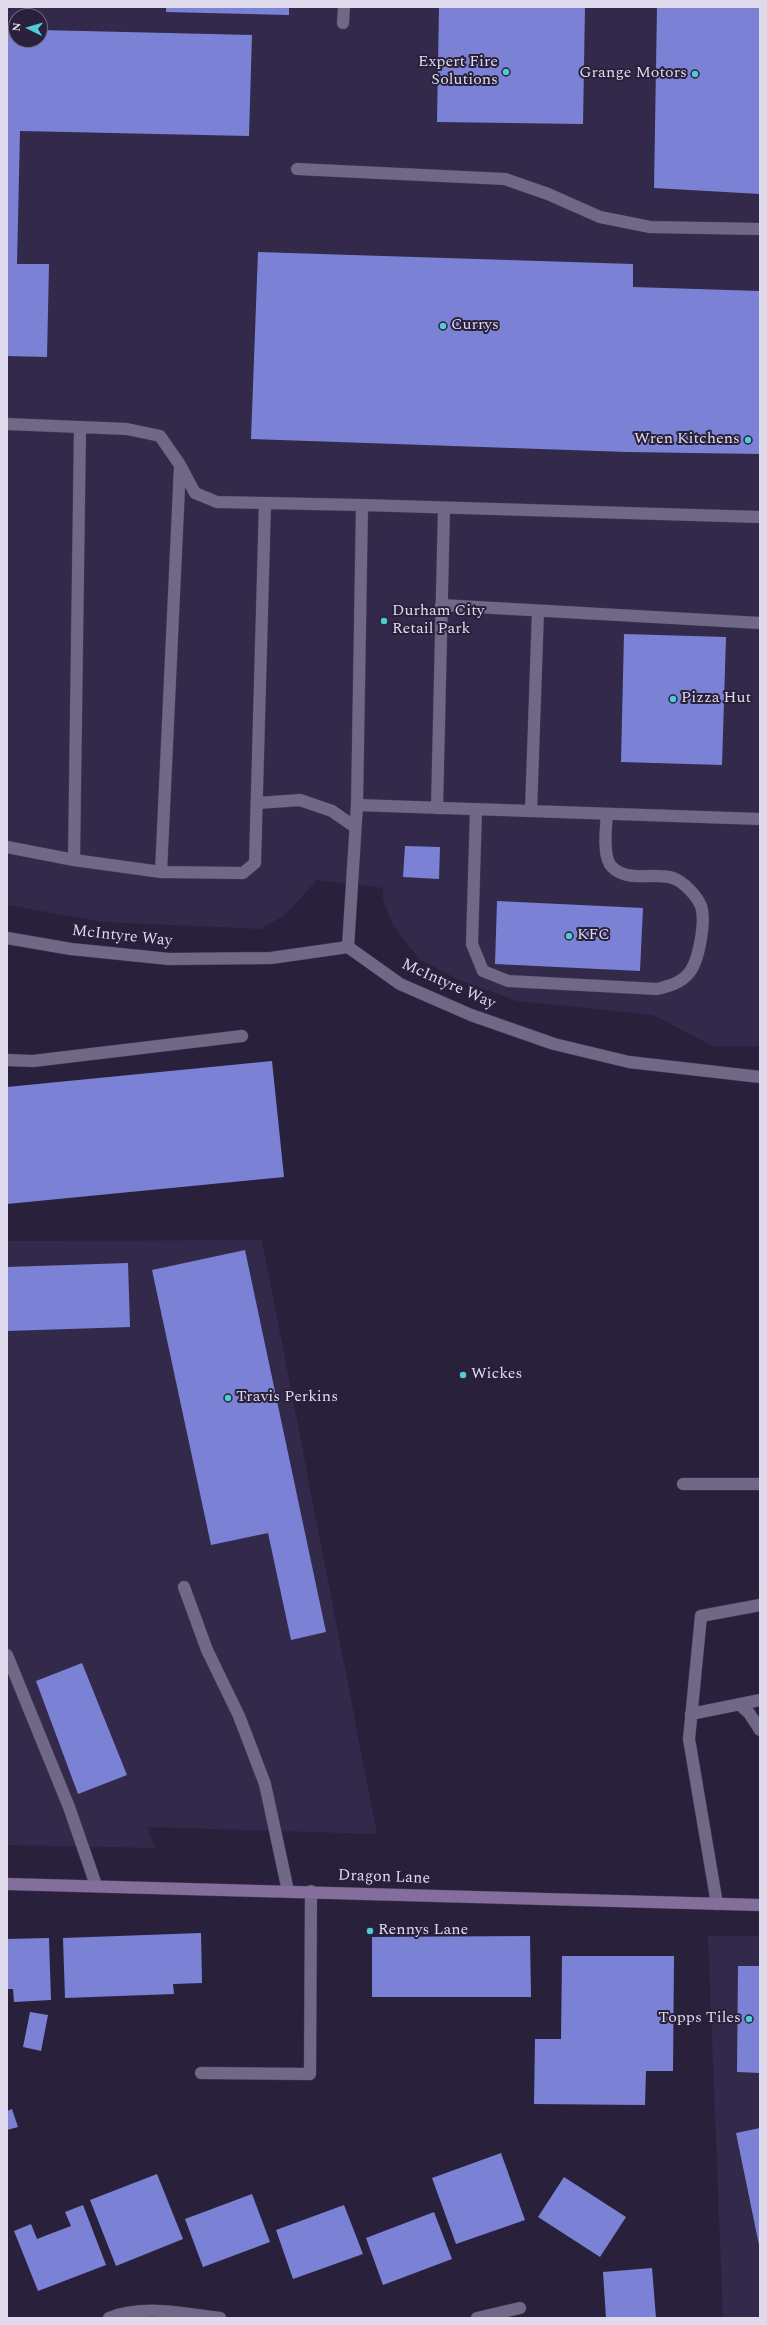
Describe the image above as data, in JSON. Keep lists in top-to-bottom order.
{
  "streets": {
    "street": ["McIntyre Way", "Dragon Lane"]
  },
  "places": [
    "Expert Fire Solutions",
    "Grange Motors",
    "Currys",
    "Wren Kitchens",
    "Durham City Retail Park",
    "Pizza Hut",
    "KFC",
    "Wickes",
    "Travis Perkins",
    "Rennys Lane",
    "Topps Tiles"
  ],
  "north": "left"
}
